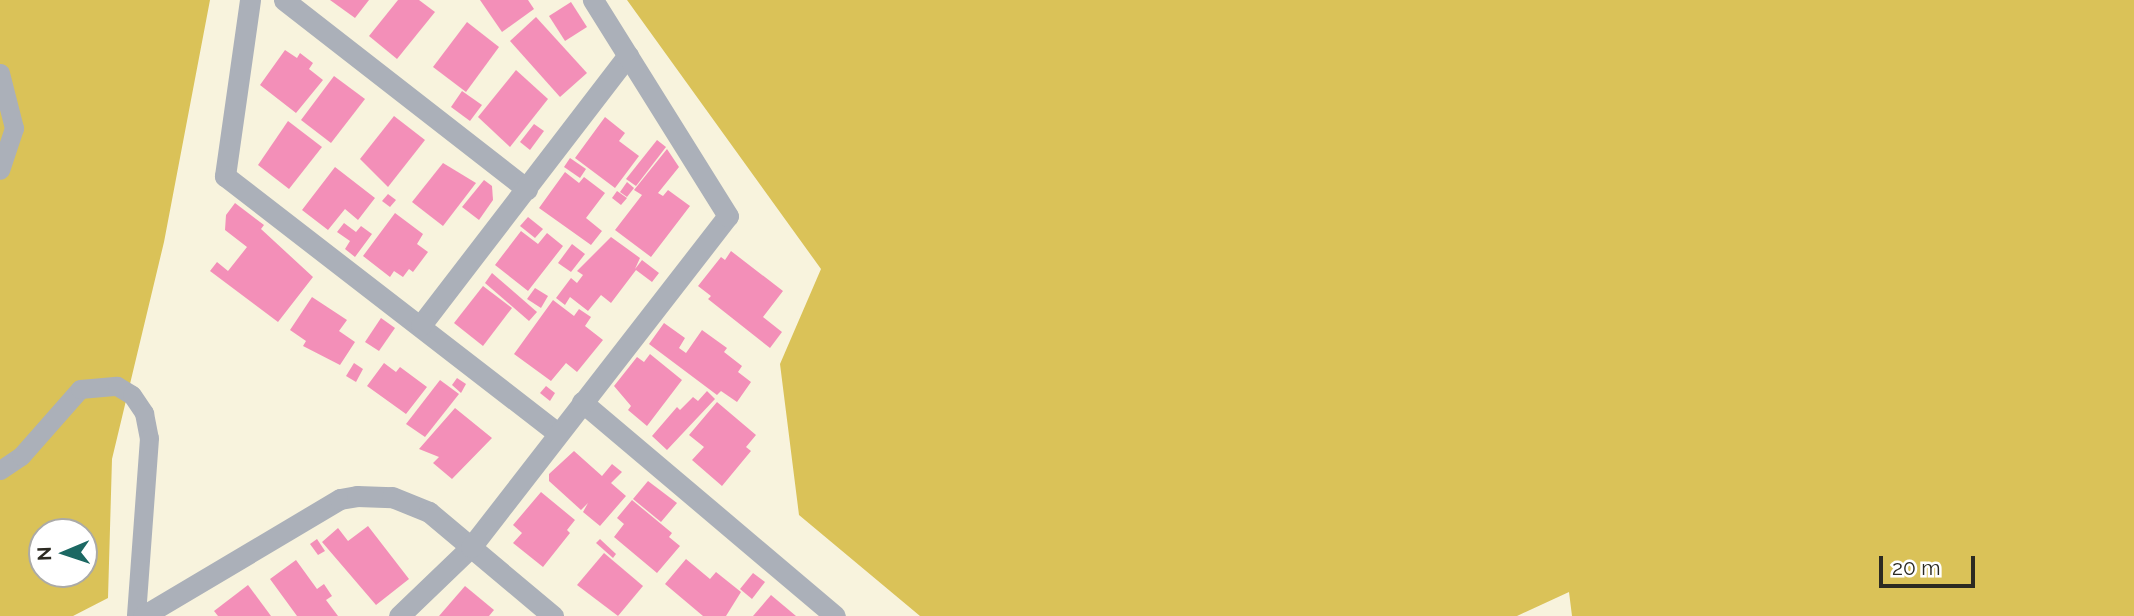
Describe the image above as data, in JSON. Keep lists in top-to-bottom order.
{
  "scale_bar": "20 m",
  "north": "left"
}
